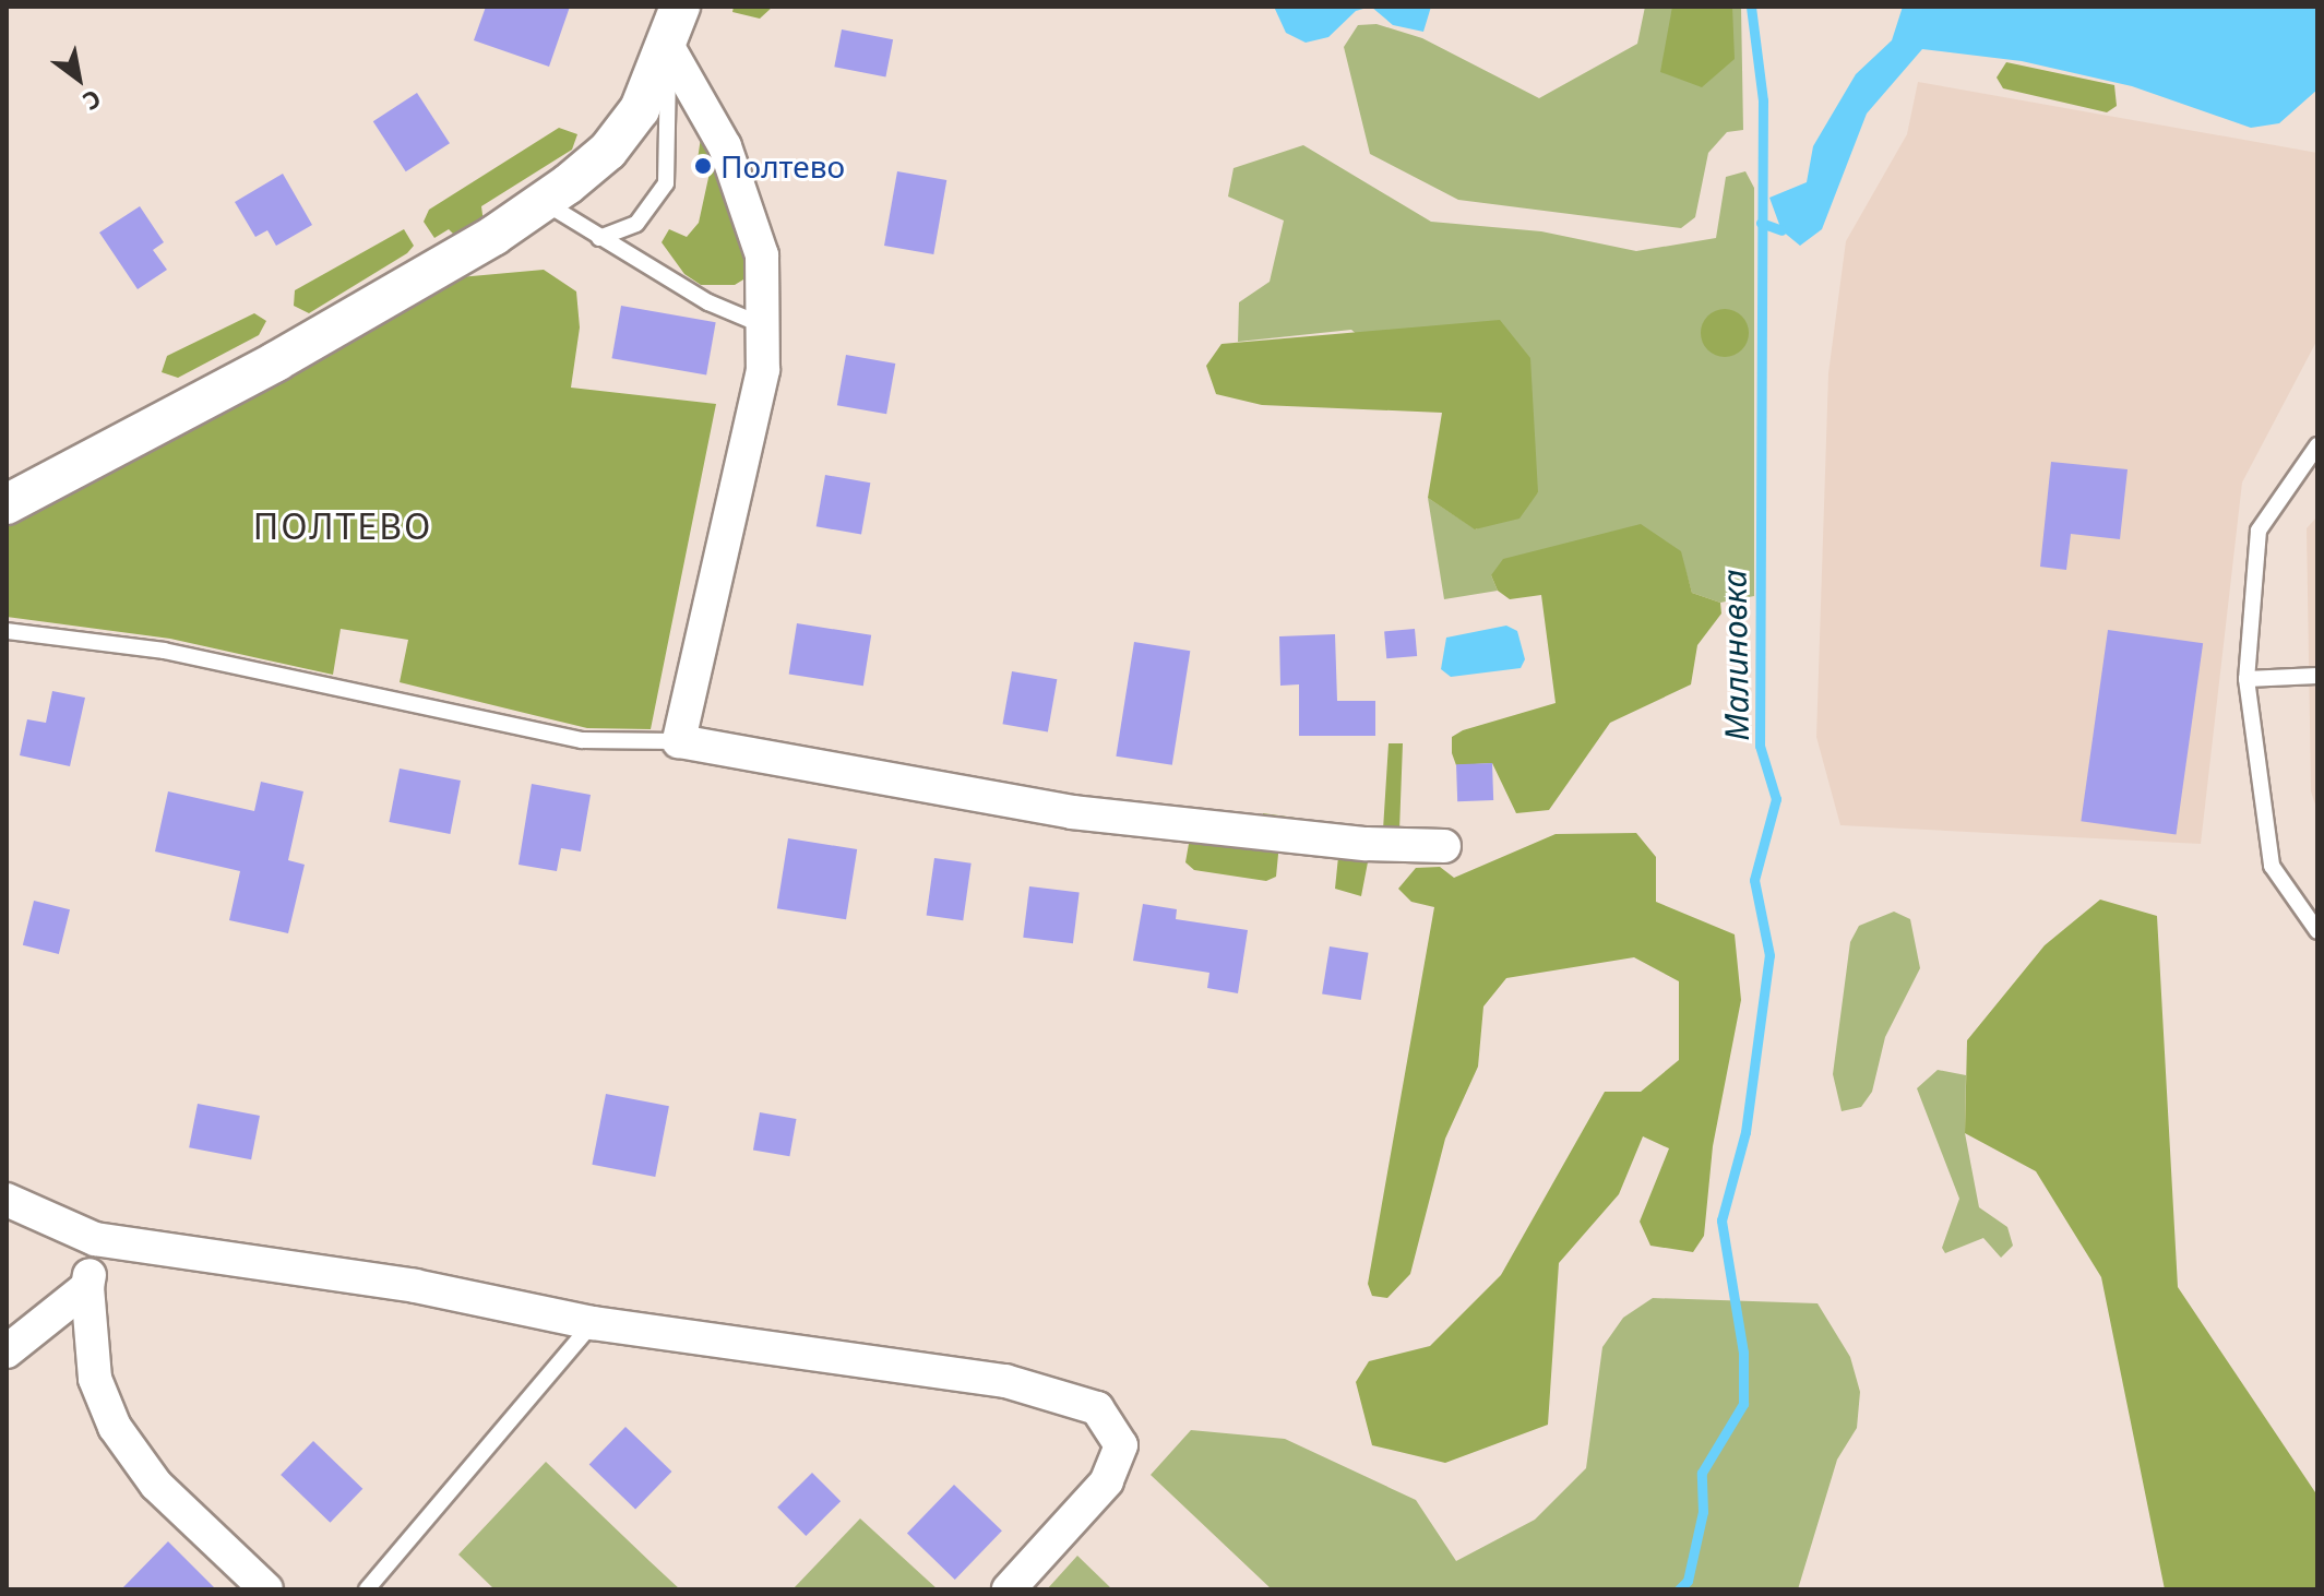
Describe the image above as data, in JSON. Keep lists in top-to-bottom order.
{
  "districts": ["ПОЛТЕВО"],
  "water": ["Малиновка"],
  "places": ["Полтево"],
  "north": "bottom right"
}
